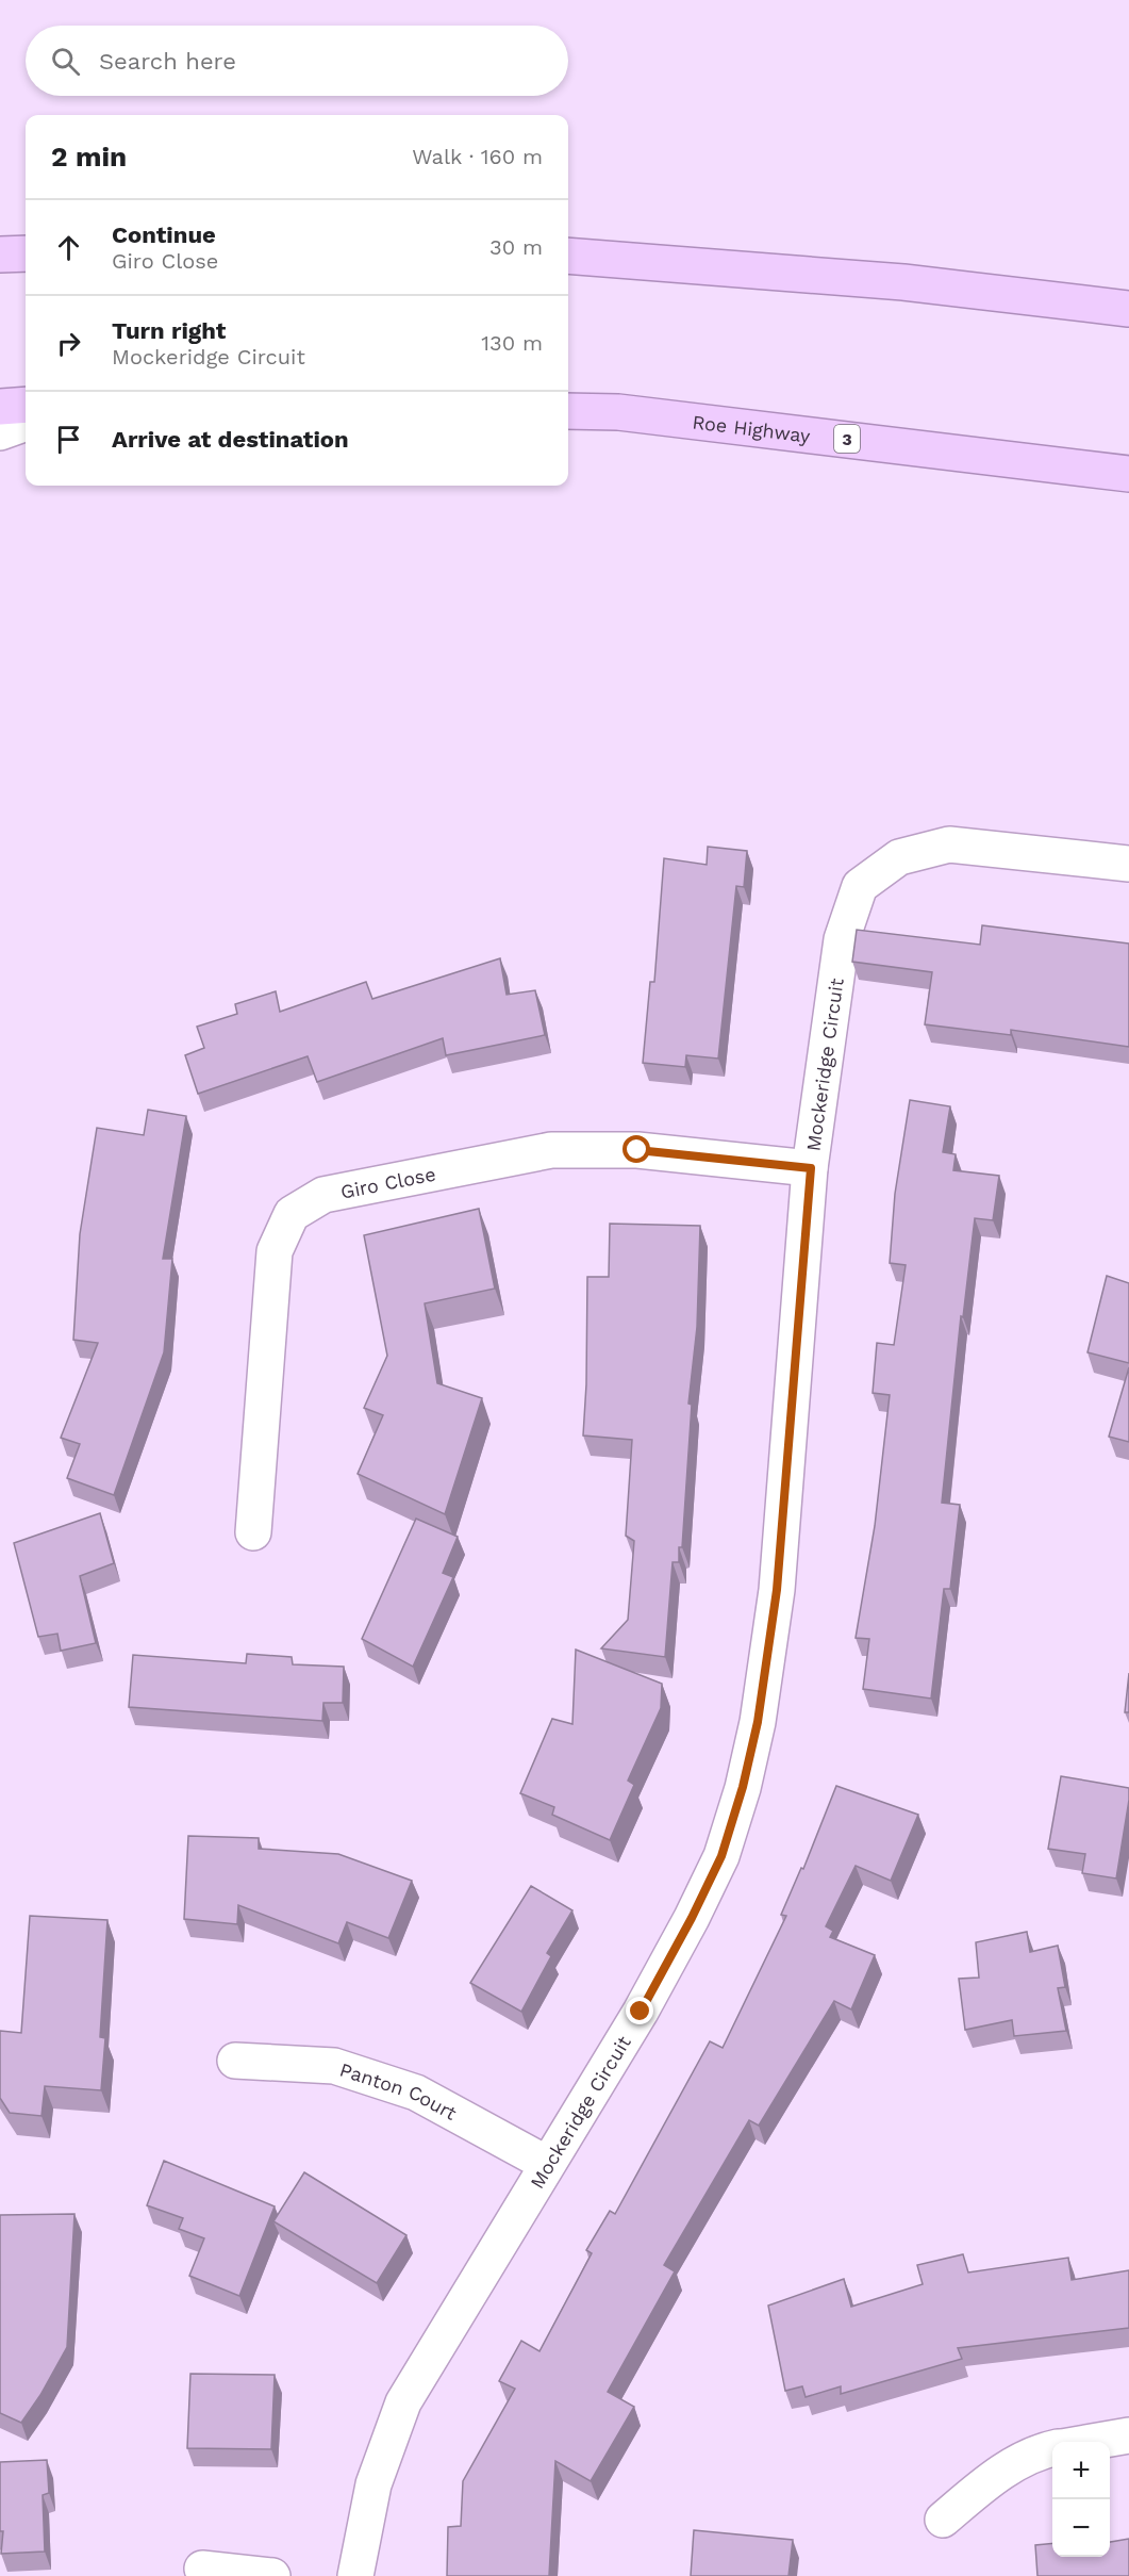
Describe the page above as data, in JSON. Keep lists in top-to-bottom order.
{
  "streets": {
    "highway": ["Roe Highway", "3"],
    "street": ["Mockeridge Circuit", "Giro Close", "Panton Court"]
  },
  "crossings": [
    ["Mockeridge Circuit", "Giro Close"],
    ["Mockeridge Circuit", "Panton Court"]
  ],
  "page": {
    "search": "Search here",
    "heading": ["2 min", "Walk · 160 m"],
    "list": [
      ["Continue", "Giro Close", "30 m"],
      ["Turn right", "Mockeridge Circuit", "130 m"],
      "Arrive at destination"
    ],
    "map_buttons": ["+", "−"]
  }
}
